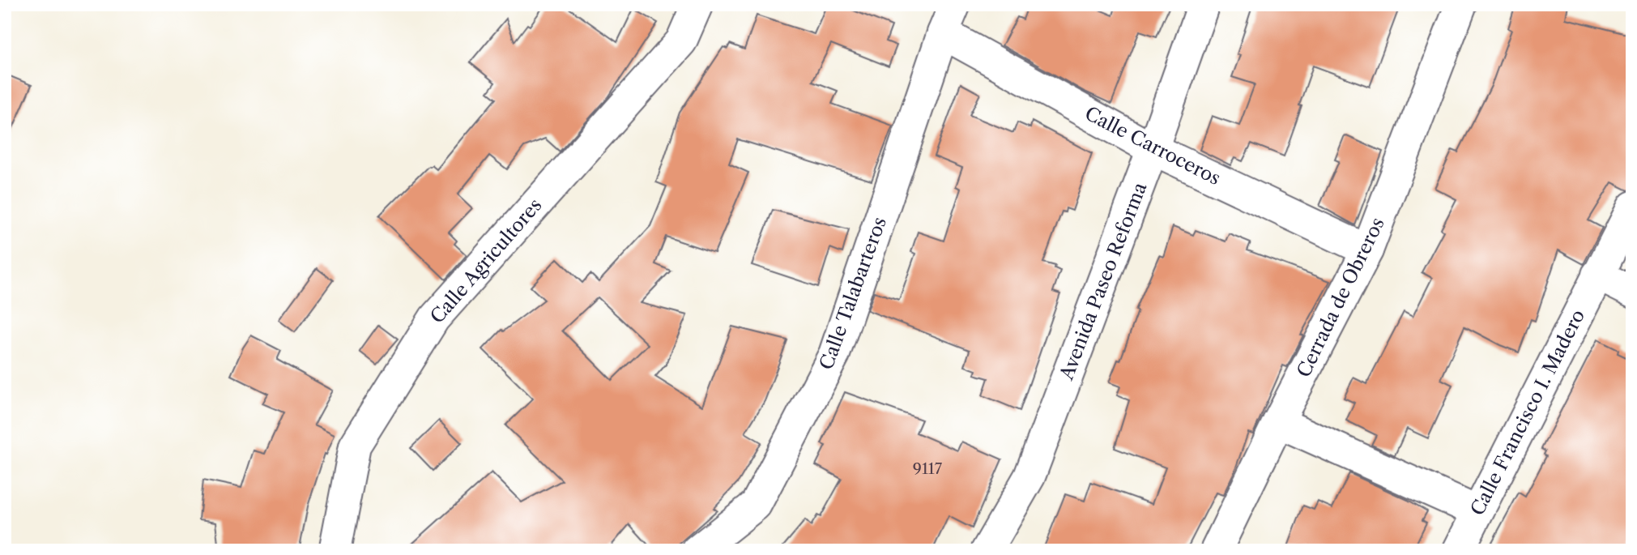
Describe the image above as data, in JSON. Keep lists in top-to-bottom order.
{
  "streets": {
    "street": [
      "Calle Carroceros",
      "Calle Agricultores",
      "Avenida Paseo Reforma",
      "Calle Talabarteros",
      "Cerrada de Obreros",
      "Calle Francisco I. Madero"
    ]
  },
  "crossings": [
    ["Calle Carroceros", "Avenida Paseo Reforma"],
    ["Calle Carroceros", "Calle Talabarteros"],
    ["Calle Carroceros", "Cerrada de Obreros"]
  ],
  "house_numbers": ["9117"]
}
